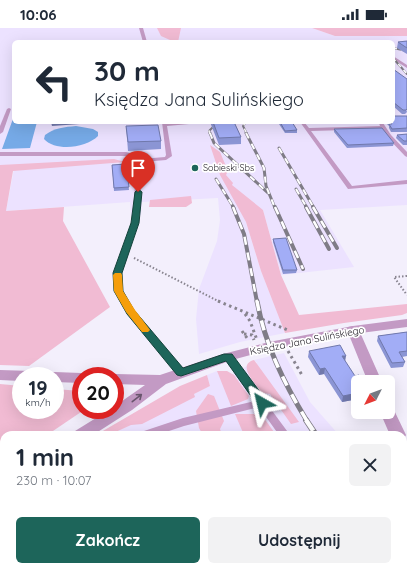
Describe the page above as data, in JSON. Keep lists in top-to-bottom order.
{
  "streets": {
    "street": ["Księdza Jana Sulińskiego"]
  },
  "places": ["Sobieski Sbs"],
  "north": "bottom left",
  "page": {
    "status": "10:06",
    "turn": ["30 m", "Księdza Jana Sulińskiego"],
    "speed": "19 km/h",
    "limit": "20",
    "heading": ["1 min", "230 m · 10:07"],
    "buttons": ["Zakończ", "Udostępnij"]
  }
}
